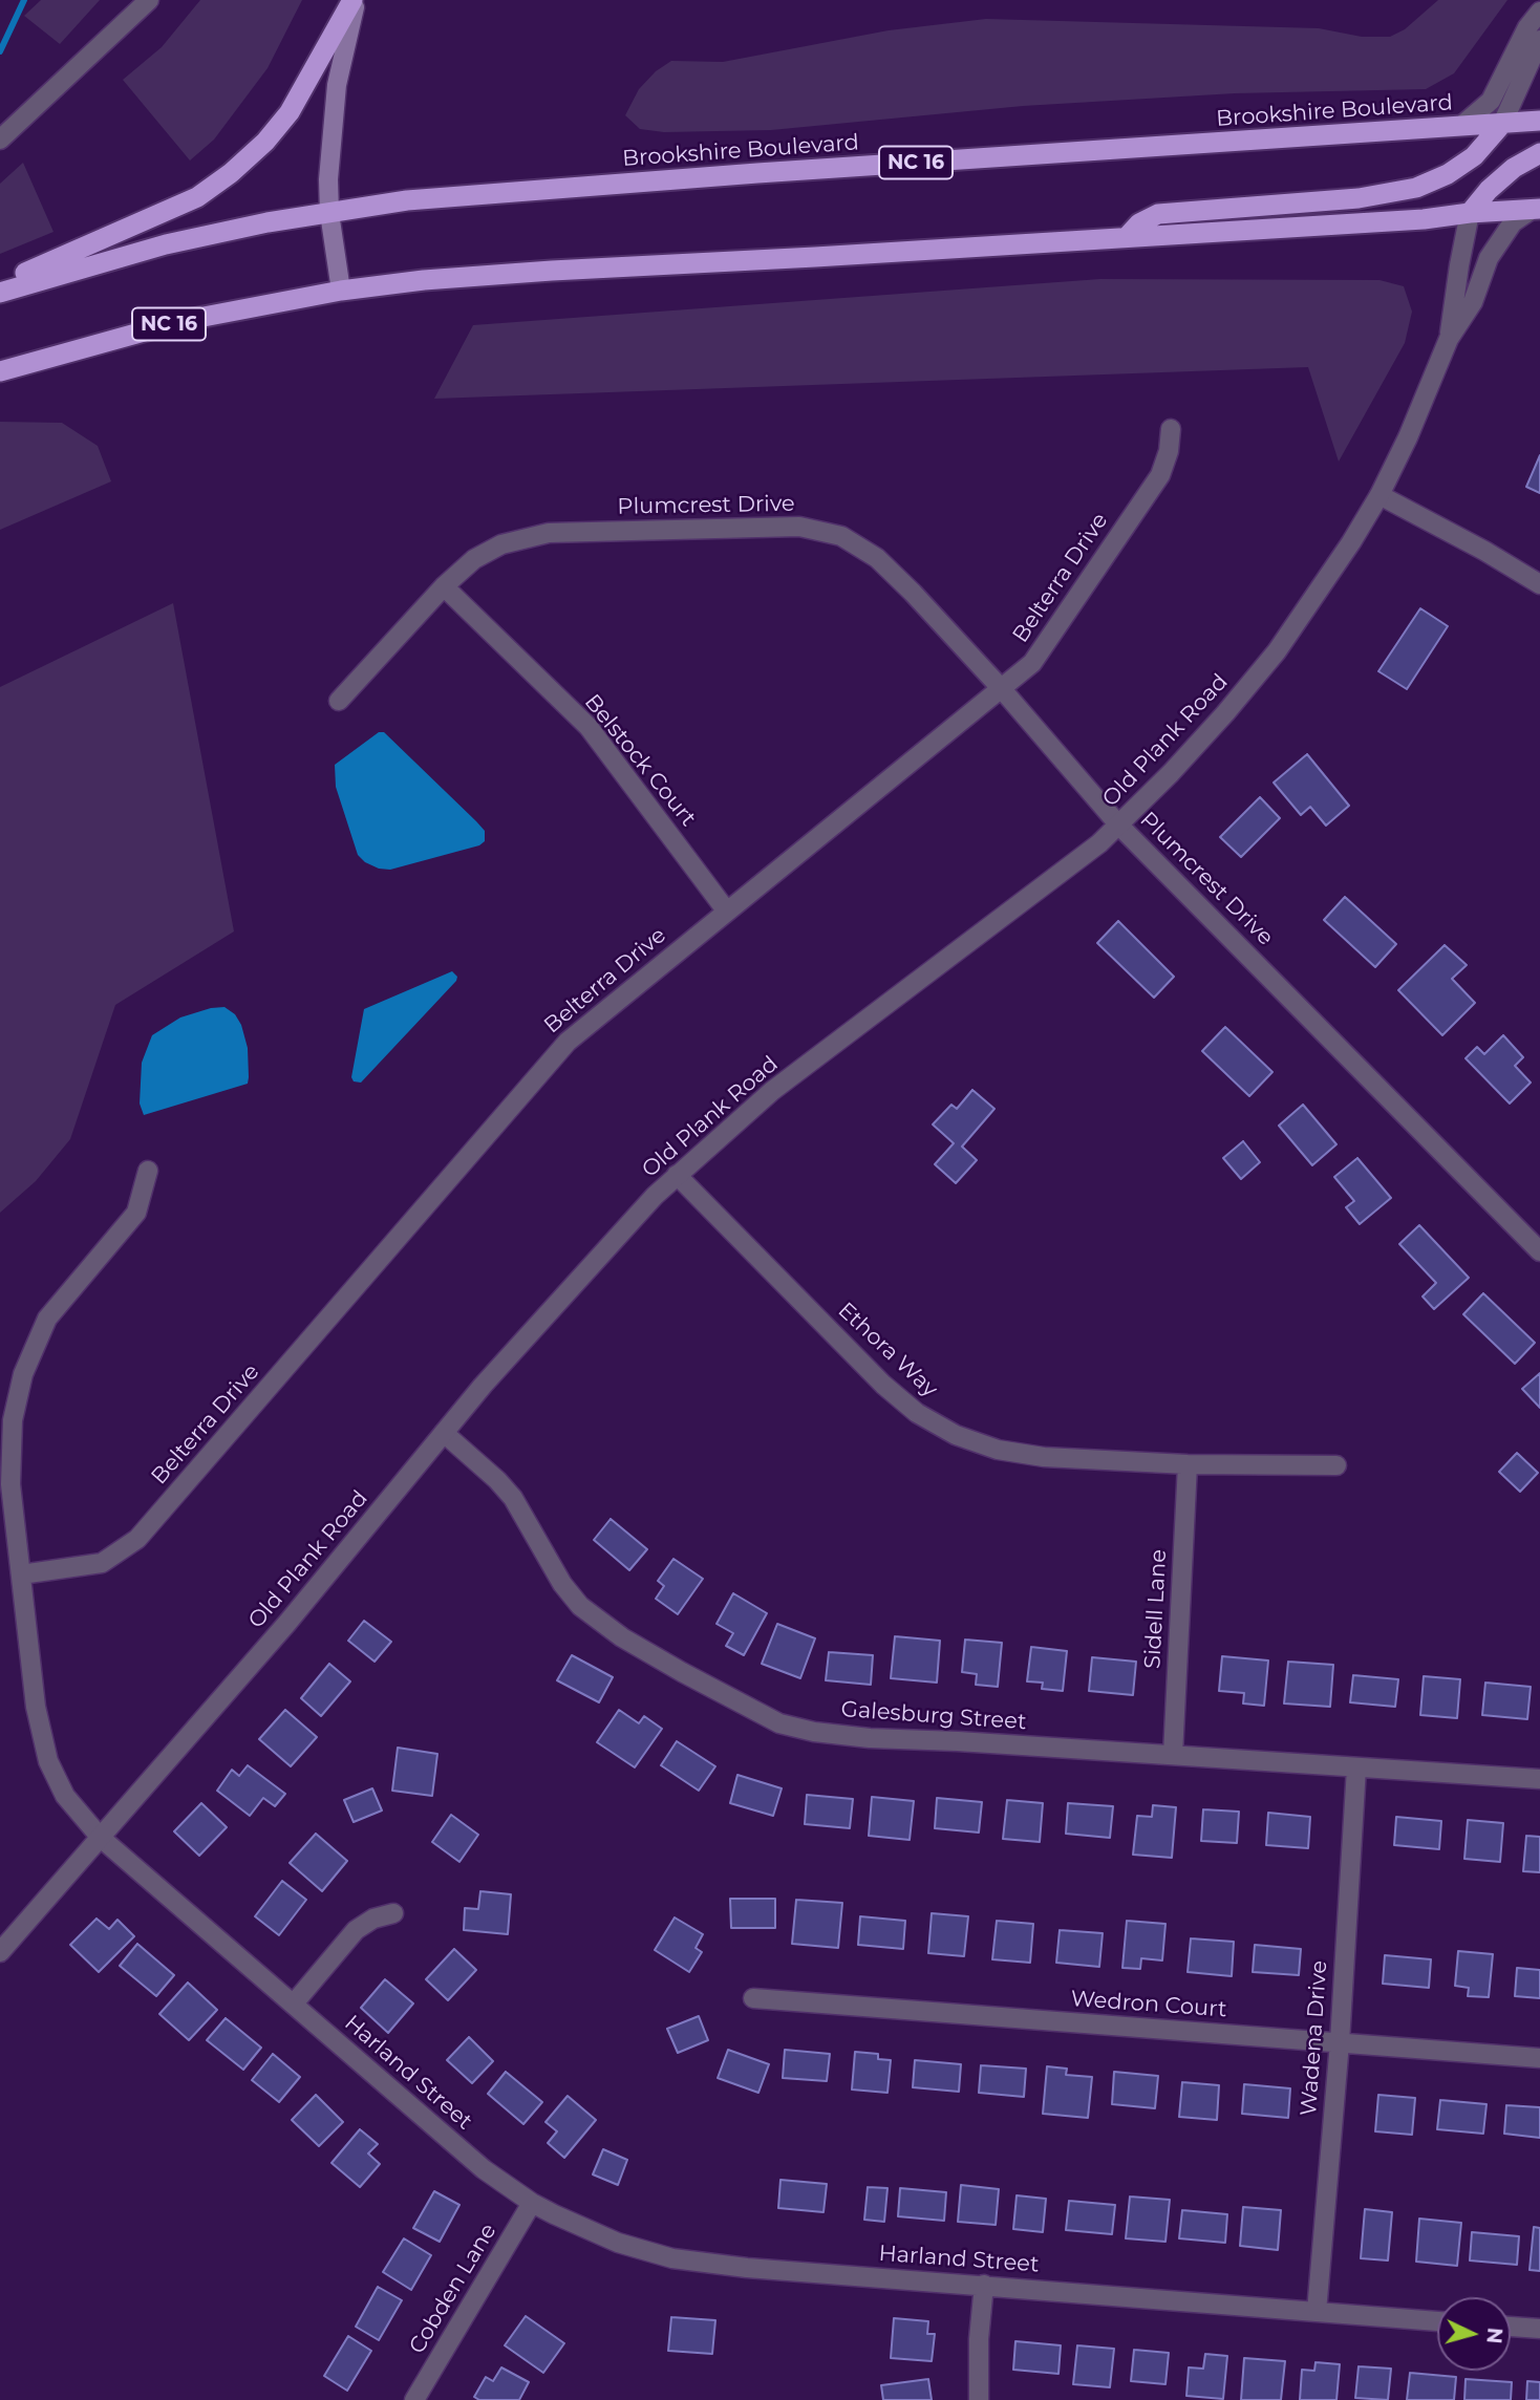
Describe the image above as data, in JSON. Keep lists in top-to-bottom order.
{
  "streets": {
    "highway": ["Brookshire Boulevard", "NC 16"],
    "street": [
      "Plumcrest Drive",
      "Belterra Drive",
      "Old Plank Road",
      "Belstock Court",
      "Ethora Way",
      "Sidell Lane",
      "Galesburg Street",
      "Wedron Court",
      "Wadena Drive",
      "Harland Street",
      "Cobden Lane"
    ]
  },
  "crossings": [
    ["NC 16", "Old Plank Road"],
    ["Plumcrest Drive", "Belterra Drive"],
    ["Plumcrest Drive", "Old Plank Road"],
    ["Plumcrest Drive", "Belstock Court"],
    ["Belterra Drive", "Belstock Court"],
    ["Belterra Drive", "Harland Street"],
    ["Old Plank Road", "Ethora Way"],
    ["Old Plank Road", "Galesburg Street"],
    ["Old Plank Road", "Harland Street"],
    ["Ethora Way", "Sidell Lane"],
    ["Sidell Lane", "Galesburg Street"],
    ["Galesburg Street", "Wadena Drive"],
    ["Wedron Court", "Wadena Drive"],
    ["Wadena Drive", "Harland Street"],
    ["Harland Street", "Cobden Lane"]
  ],
  "north": "right"
}
